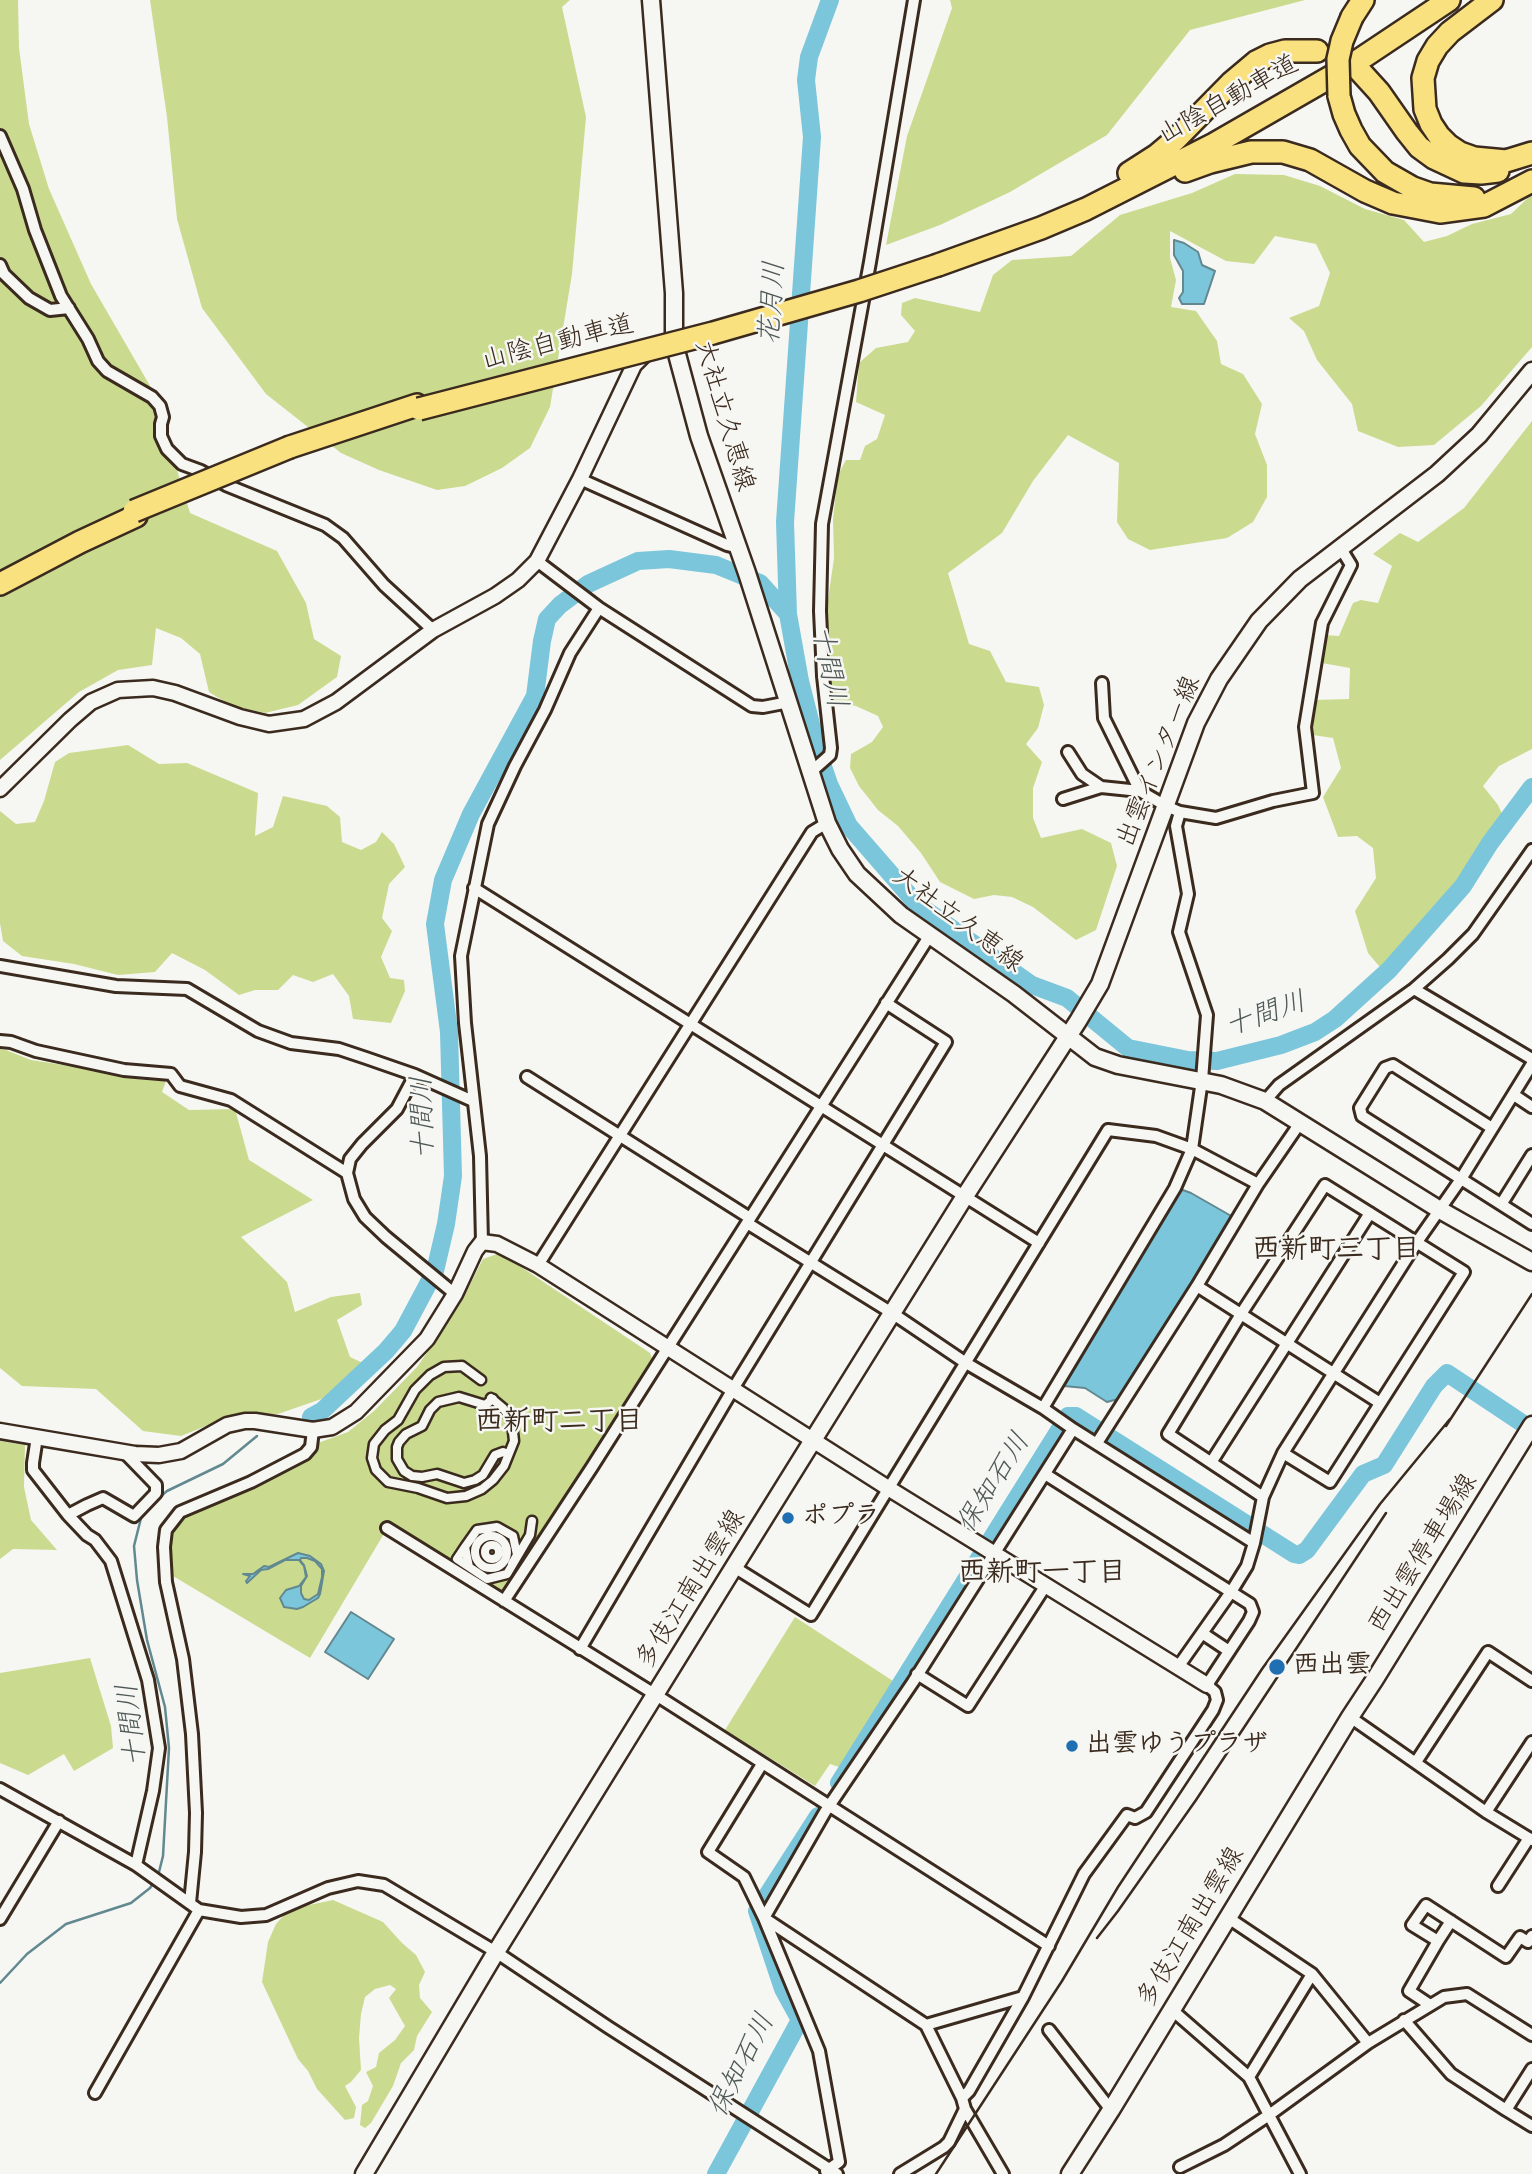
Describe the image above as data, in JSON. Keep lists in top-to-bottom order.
{
  "streets": {
    "highway": ["山陰自動車道"],
    "main road": [
      "大社立久恵線",
      "出雲インター線",
      "西出雲停車場線",
      "多伎江南出雲線"
    ]
  },
  "crossings": [
    ["大社立久恵線", "出雲インター線"],
    ["大社立久恵線", "多伎江南出雲線"],
    ["出雲インター線", "多伎江南出雲線"],
    ["西出雲停車場線", "多伎江南出雲線"]
  ],
  "districts": ["西新町三丁目", "西新町二丁目", "西新町一丁目"],
  "water": ["花月川", "十間川", "保知石川"],
  "places": ["ポプラ", "西出雲", "出雲ゆうプラザ"]
}
